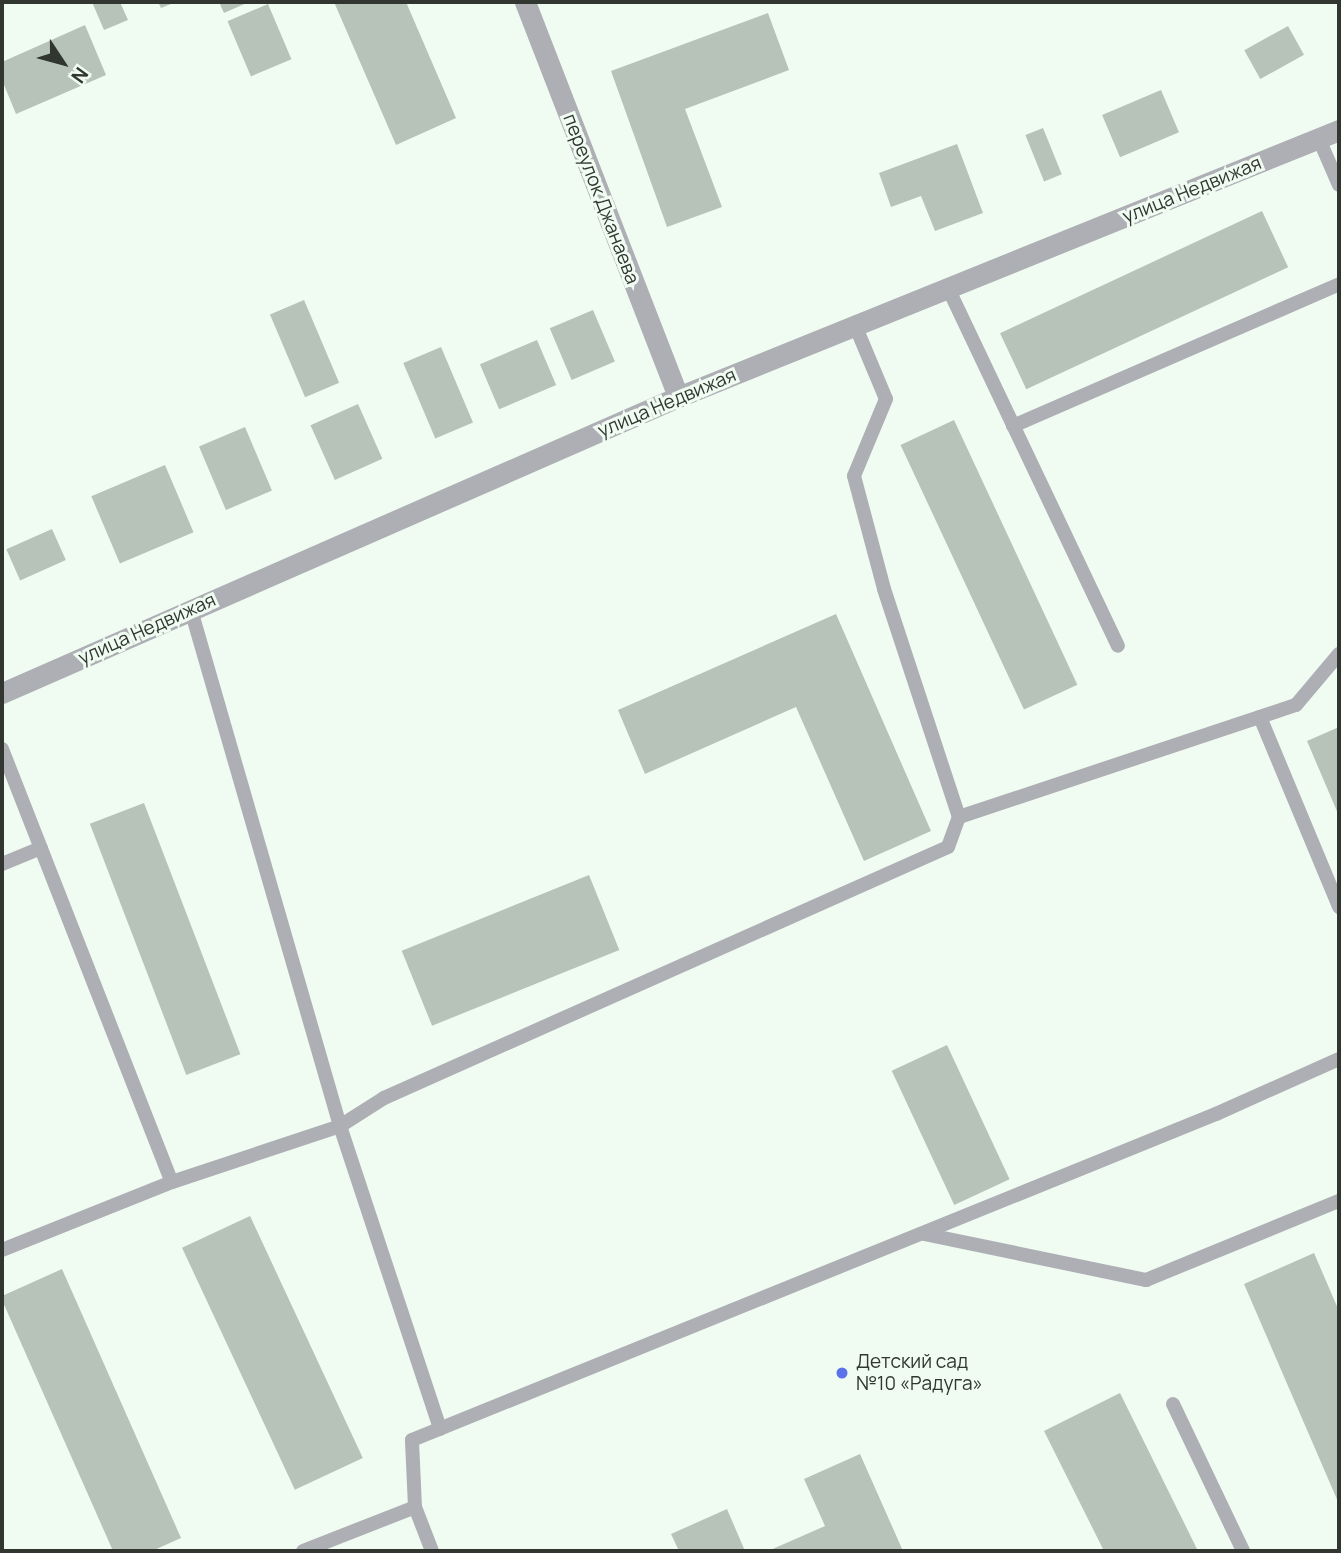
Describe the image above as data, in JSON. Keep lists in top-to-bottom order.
{
  "streets": {
    "street": ["улица Недвижая", "переулок Джанаева"]
  },
  "crossings": [
    ["улица Недвижая", "переулок Джанаева"]
  ],
  "places": ["Детский сад №10 «Радуга»"],
  "north": "bottom right"
}
